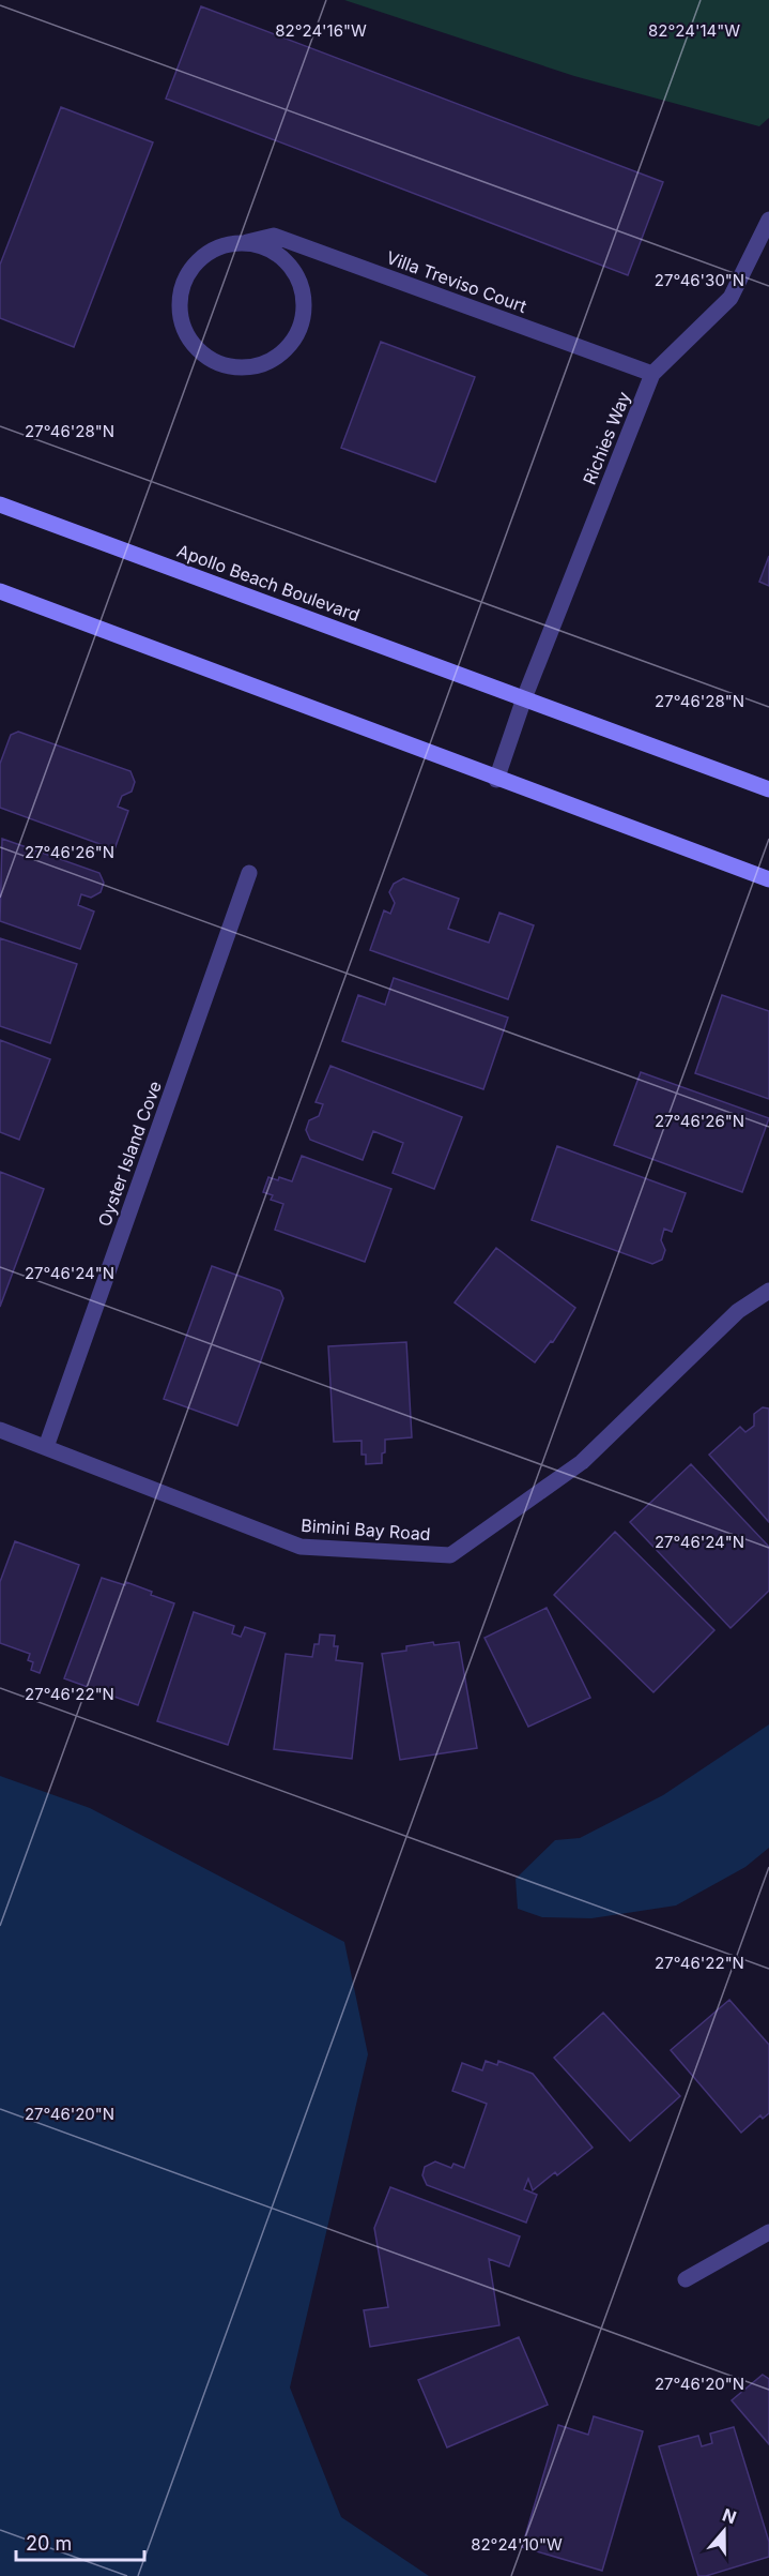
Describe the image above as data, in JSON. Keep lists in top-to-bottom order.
{
  "streets": {
    "main road": ["Apollo Beach Boulevard"],
    "street": [
      "Villa Treviso Court",
      "Richies Way",
      "Oyster Island Cove",
      "Bimini Bay Road"
    ]
  },
  "crossings": [
    ["Villa Treviso Court", "Richies Way"],
    ["Richies Way", "Apollo Beach Boulevard"],
    ["Oyster Island Cove", "Bimini Bay Road"]
  ],
  "scale_bar": "20 m",
  "north": "top",
  "coordinates": [
    "82°24'14\"W",
    "82°24'16\"W",
    "27°46'30\"N",
    "27°46'28\"N",
    "27°46'26\"N",
    "27°46'24\"N",
    "27°46'22\"N",
    "27°46'20\"N",
    "82°24'10\"W"
  ]
}
